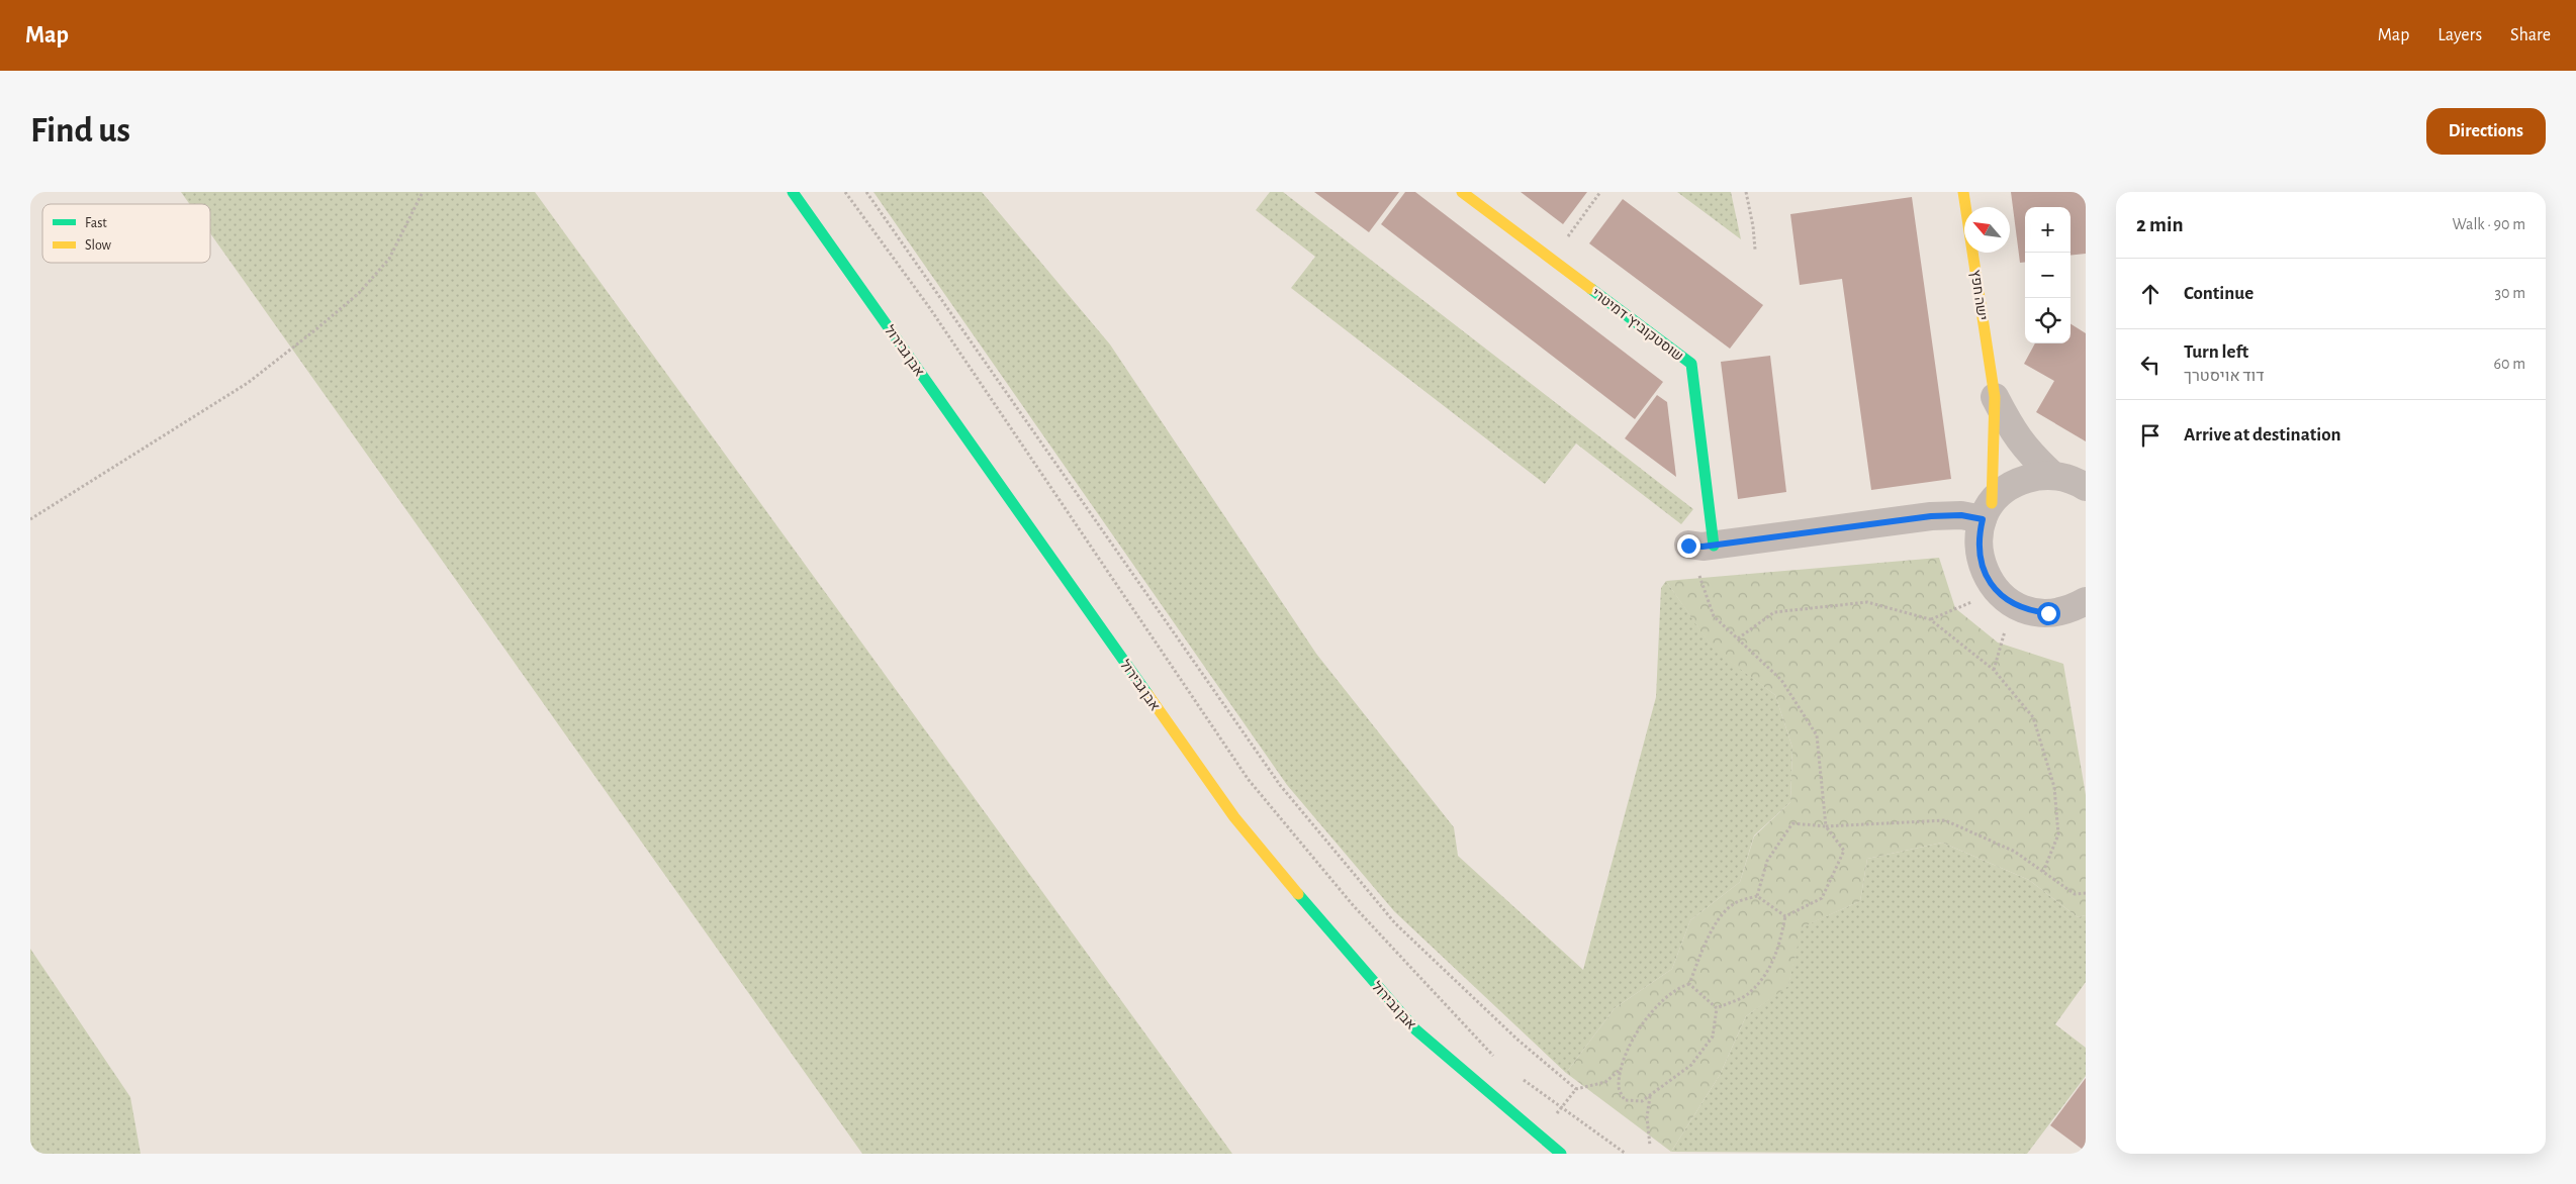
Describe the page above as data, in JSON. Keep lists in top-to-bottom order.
{
  "streets": {
    "street": ["ישה חפץ", "שוסטקוביץ' דמיטרי", "אבן גבירול"]
  },
  "legend": ["Fast", "Slow"],
  "north": "top left",
  "page": {
    "header": "Map",
    "nav": ["Map", "Layers", "Share"],
    "buttons": "Directions",
    "title": "Find us",
    "heading": ["2 min", "Walk · 90 m"],
    "map_buttons": ["+", "−"],
    "list": [
      ["Continue", "30 m"],
      ["Turn left", "דוד אויסטרך", "60 m"],
      "Arrive at destination"
    ]
  }
}
